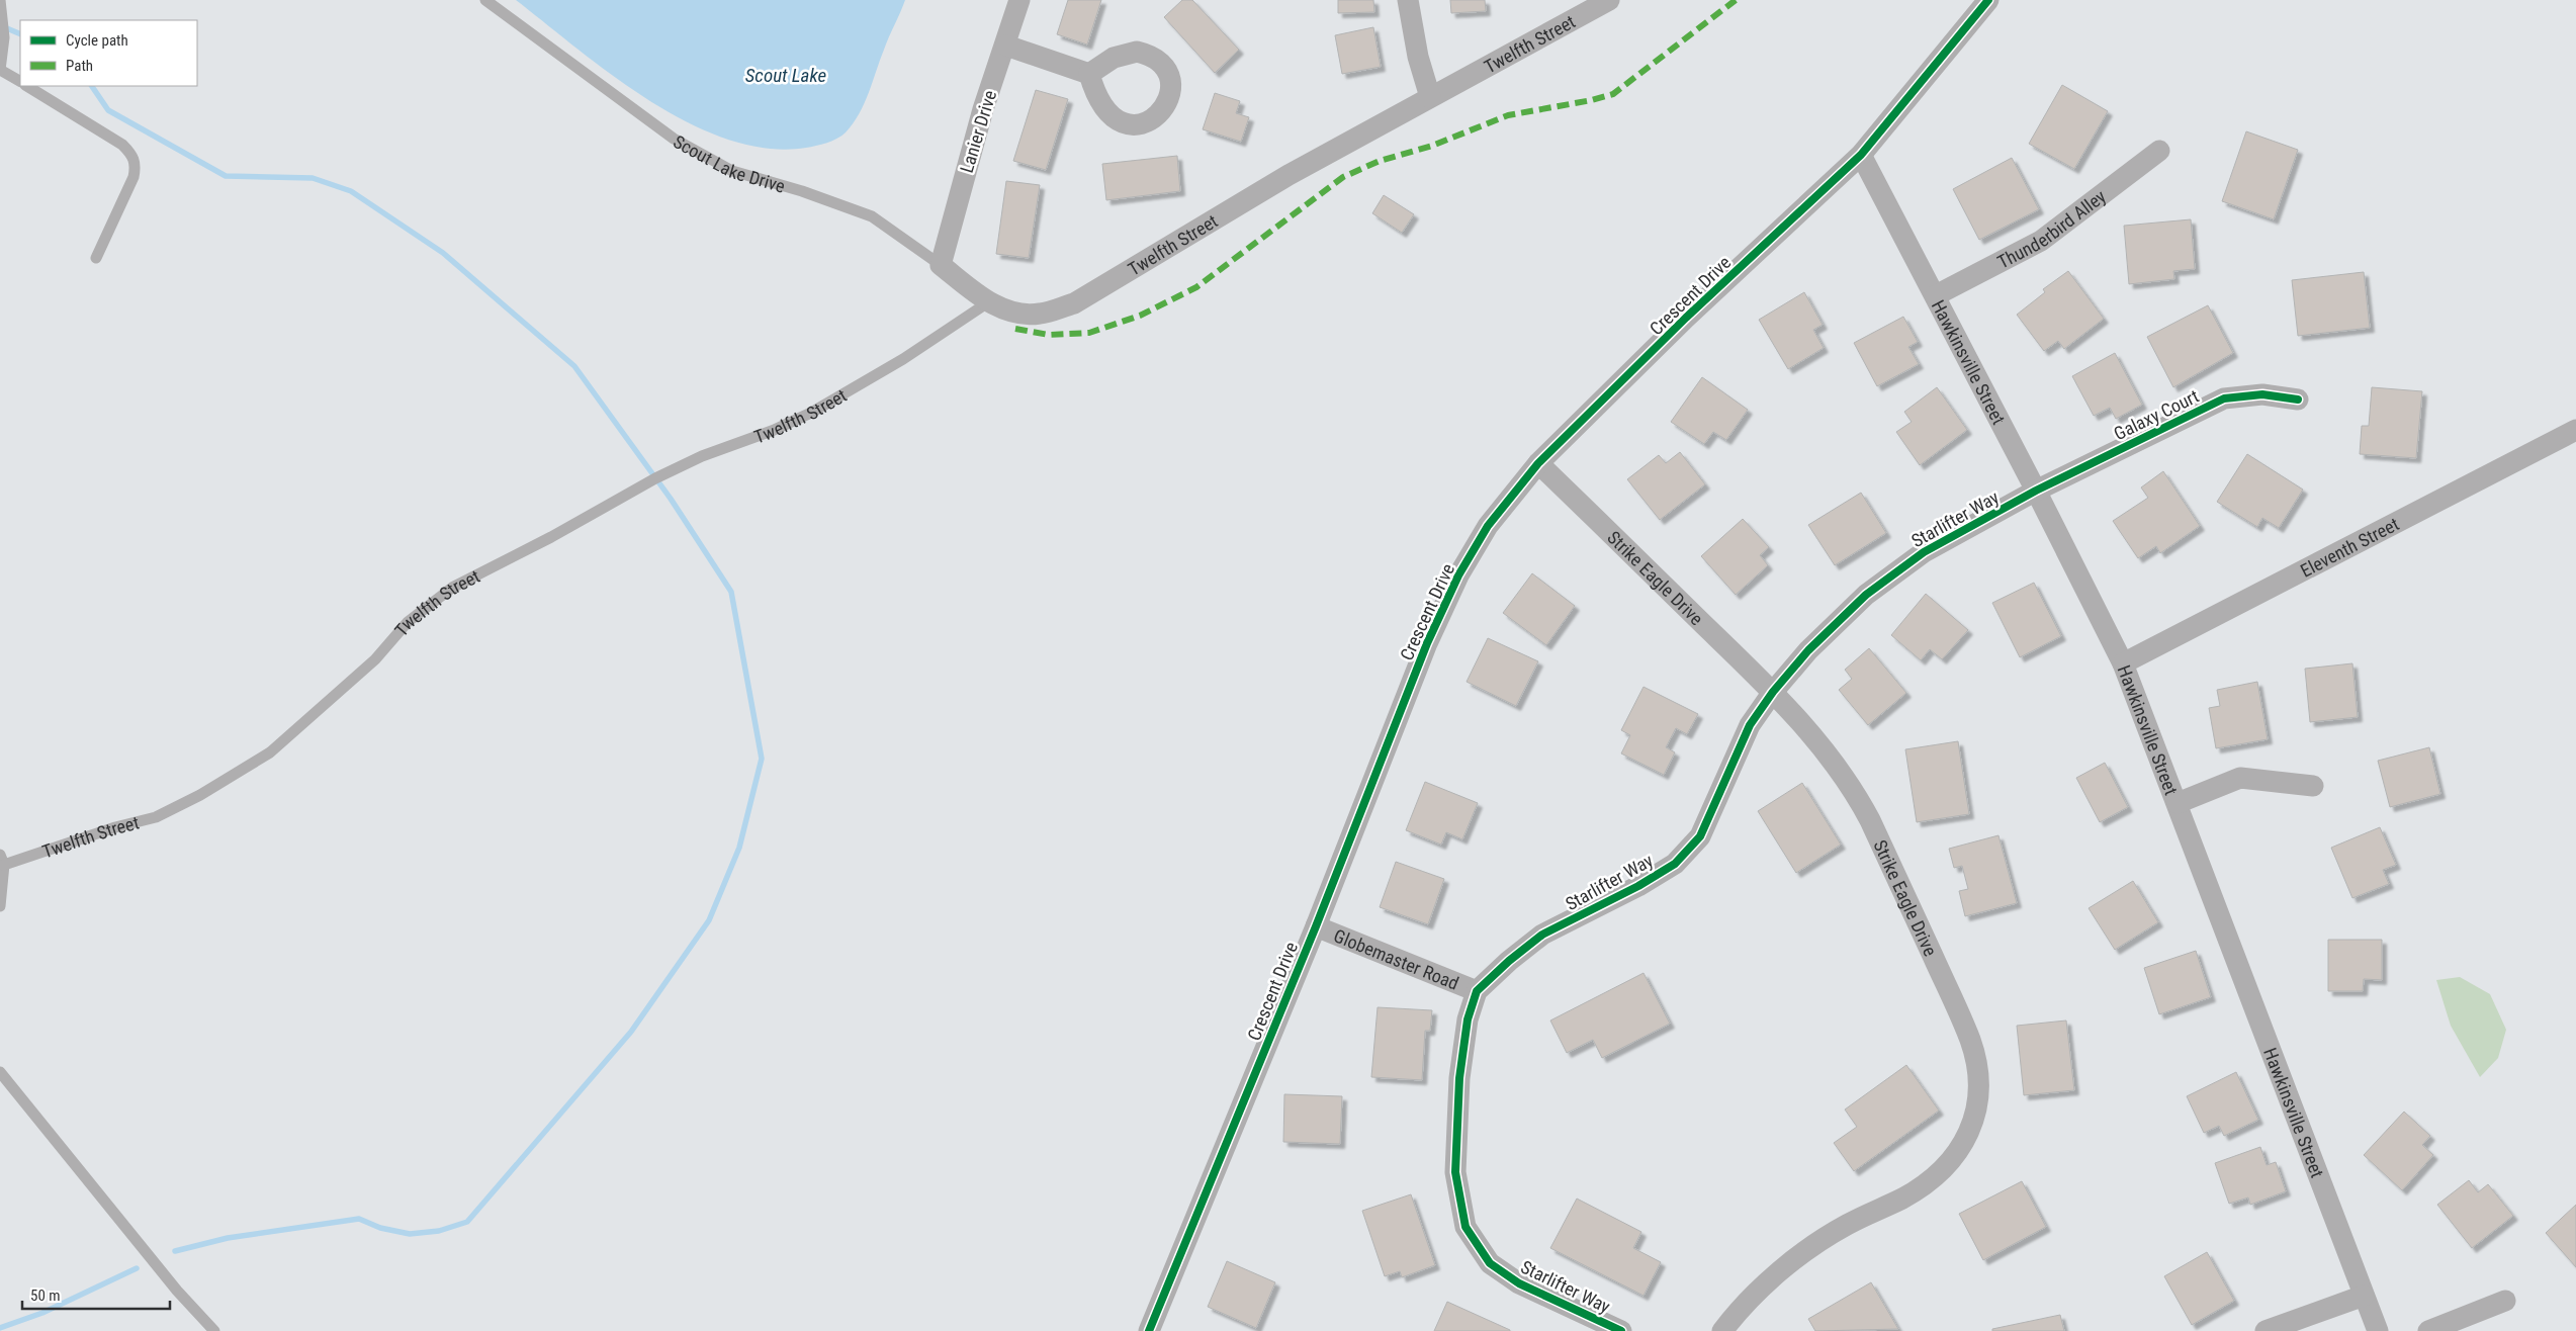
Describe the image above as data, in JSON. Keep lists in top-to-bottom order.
{
  "streets": {
    "street": [
      "Twelfth Street",
      "Lanier Drive",
      "Scout Lake Drive",
      "Thunderbird Alley",
      "Crescent Drive",
      "Hawkinsville Street",
      "Galaxy Court",
      "Starlifter Way",
      "Eleventh Street",
      "Strike Eagle Drive",
      "Globemaster Road"
    ]
  },
  "crossings": [
    ["Twelfth Street", "Scout Lake Drive"],
    ["Lanier Drive", "Scout Lake Drive"],
    ["Thunderbird Alley", "Hawkinsville Street"],
    ["Crescent Drive", "Hawkinsville Street"],
    ["Crescent Drive", "Strike Eagle Drive"],
    ["Crescent Drive", "Globemaster Road"],
    ["Hawkinsville Street", "Galaxy Court"],
    ["Hawkinsville Street", "Starlifter Way"],
    ["Hawkinsville Street", "Eleventh Street"],
    ["Galaxy Court", "Starlifter Way"],
    ["Starlifter Way", "Strike Eagle Drive"],
    ["Starlifter Way", "Globemaster Road"]
  ],
  "water": ["Scout Lake"],
  "legend": ["Cycle path", "Path"],
  "scale_bar": "50 m"
}
